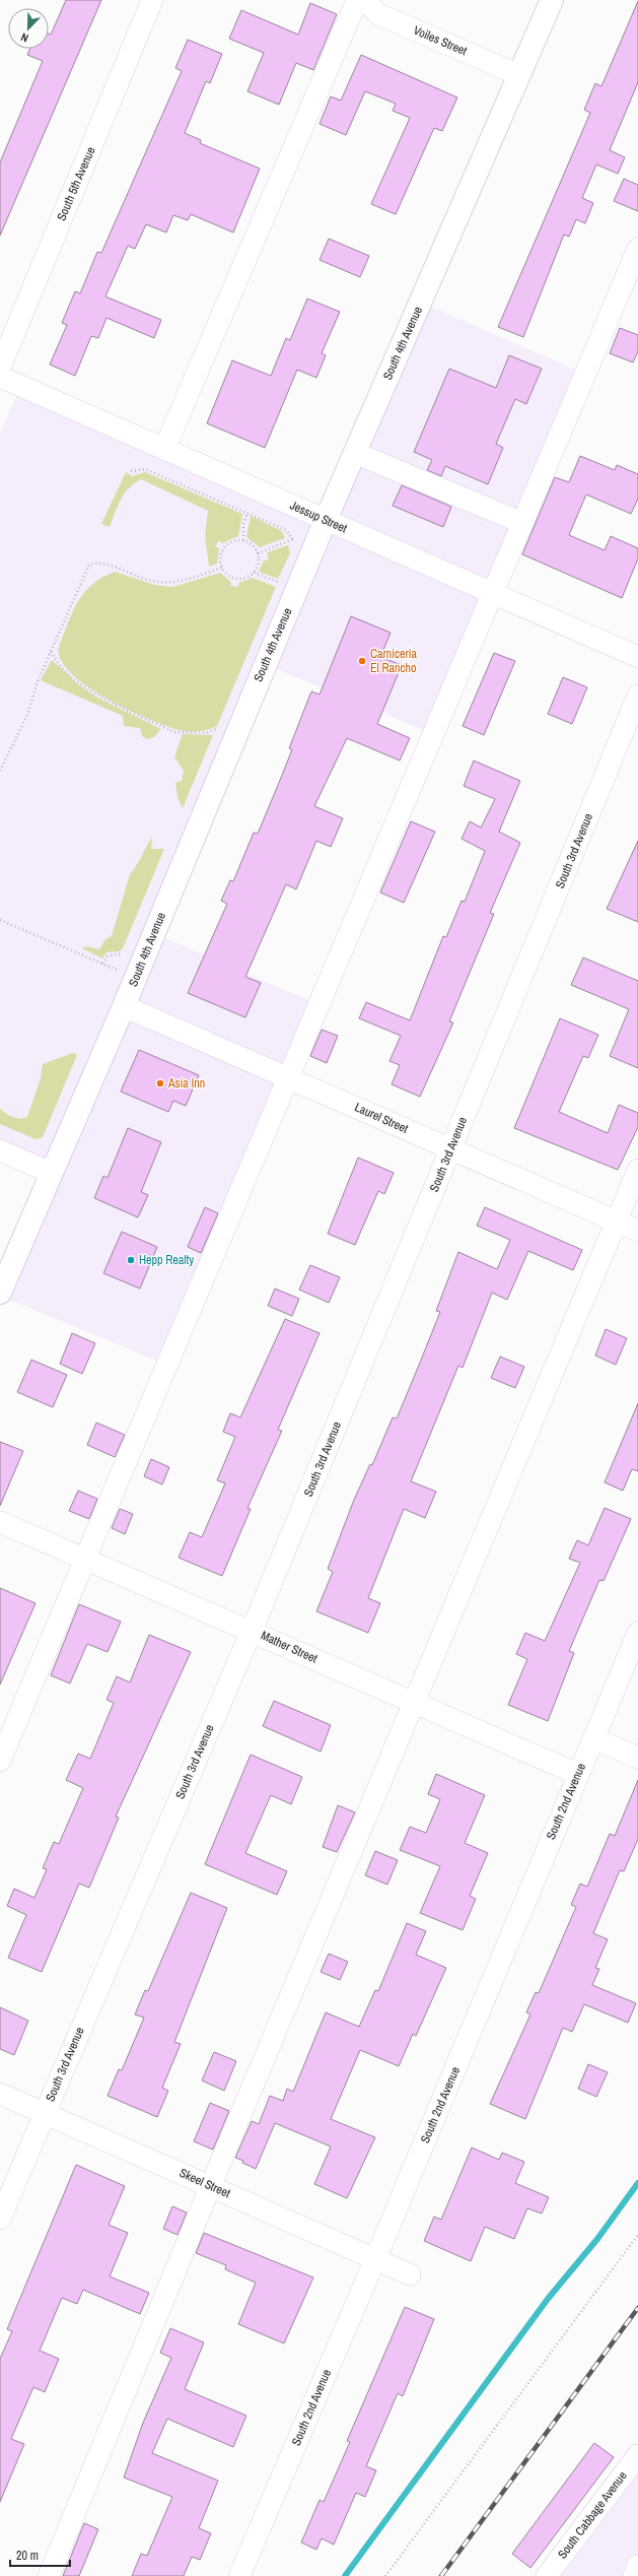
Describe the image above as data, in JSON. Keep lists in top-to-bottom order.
{
  "streets": {
    "main road": ["South 4th Avenue"],
    "street": [
      "Voiles Street",
      "South 5th Avenue",
      "Jessup Street",
      "South 3rd Avenue",
      "Laurel Street",
      "Mather Street",
      "South 2nd Avenue",
      "Skeel Street",
      "South Cabbage Avenue"
    ]
  },
  "crossings": [
    ["Voiles Street", "South 4th Avenue"],
    ["South 4th Avenue", "Jessup Street"],
    ["South 4th Avenue", "Laurel Street"],
    ["South 3rd Avenue", "Laurel Street"],
    ["South 3rd Avenue", "Mather Street"],
    ["South 3rd Avenue", "Skeel Street"],
    ["Mather Street", "South 2nd Avenue"],
    ["South 2nd Avenue", "Skeel Street"]
  ],
  "places": ["Carniceria El Rancho", "Asia Inn", "Hepp Realty"],
  "scale_bar": "20 m",
  "north": "bottom left"
}
